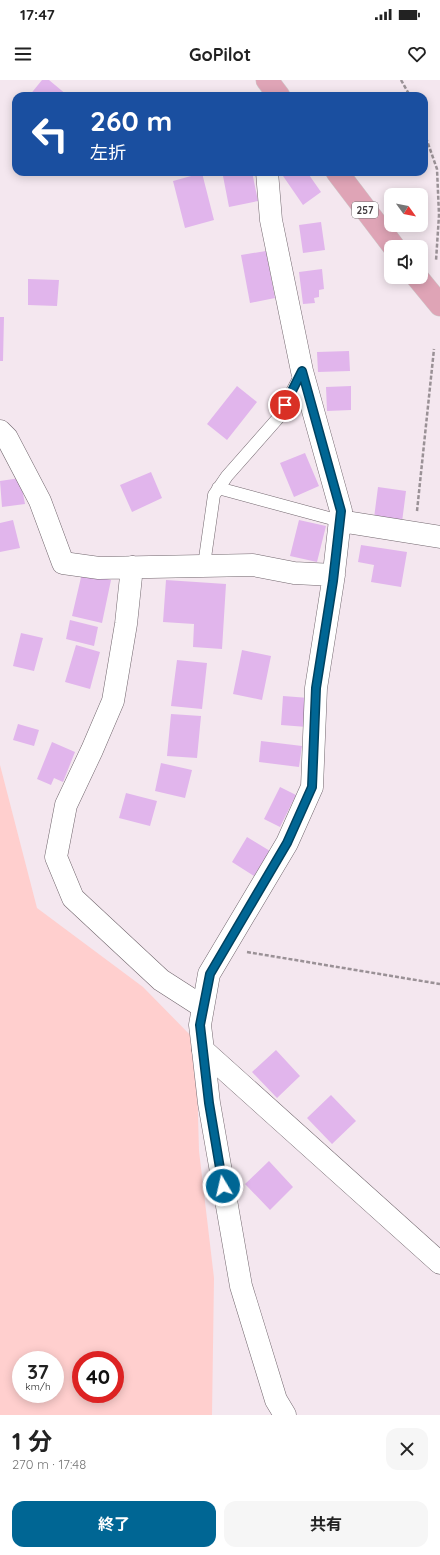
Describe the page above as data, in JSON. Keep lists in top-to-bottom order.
{
  "streets": {
    "highway": ["257"]
  },
  "north": "bottom right",
  "page": {
    "status": "17:47",
    "header": "GoPilot",
    "turn": ["260 m", "左折"],
    "speed": "37 km/h",
    "limit": "40",
    "heading": ["1 分", "270 m · 17:48"],
    "buttons": ["終了", "共有"]
  }
}
